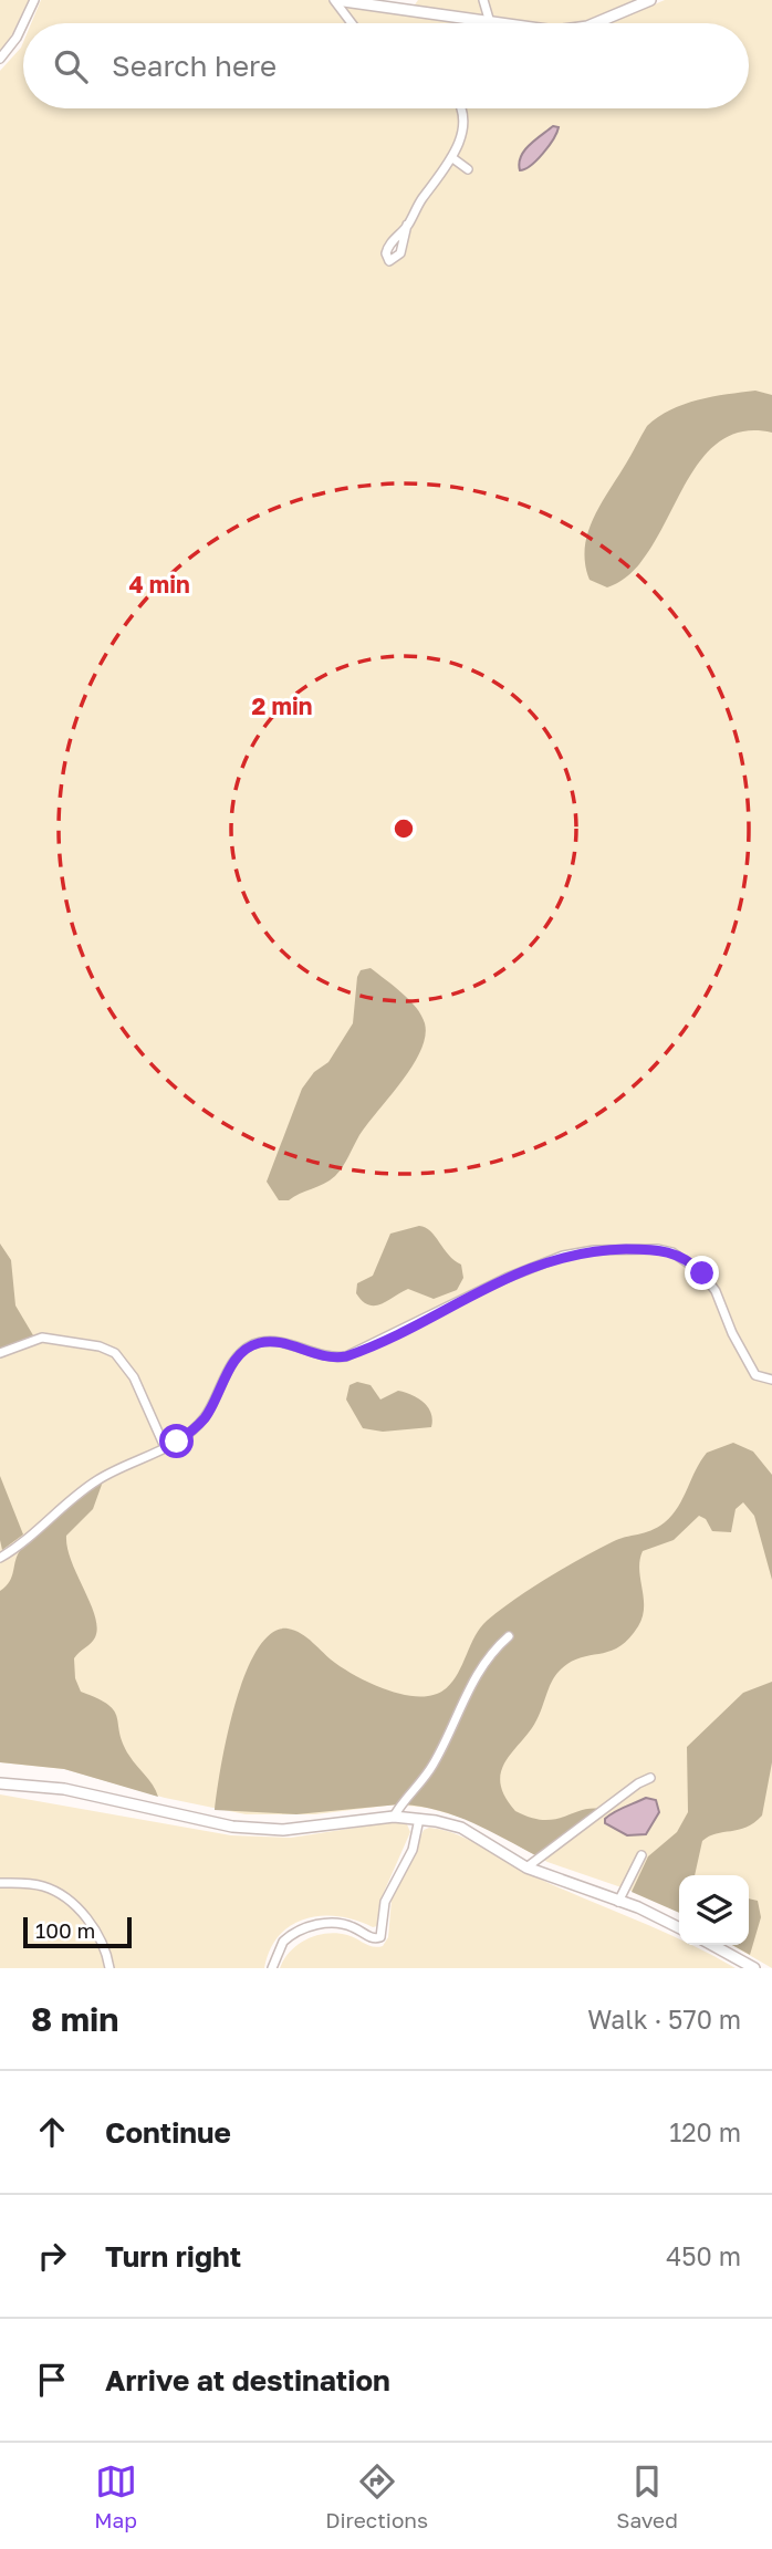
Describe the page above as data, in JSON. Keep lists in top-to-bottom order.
{
  "scale_bar": "100 m",
  "page": {
    "search": "Search here",
    "scale": "100 m",
    "heading": ["8 min", "Walk · 570 m"],
    "list": [
      ["Continue", "120 m"],
      ["Turn right", "450 m"],
      "Arrive at destination"
    ],
    "nav": ["Map", "Directions", "Saved"]
  },
  "rings": ["4 min", "2 min"]
}
